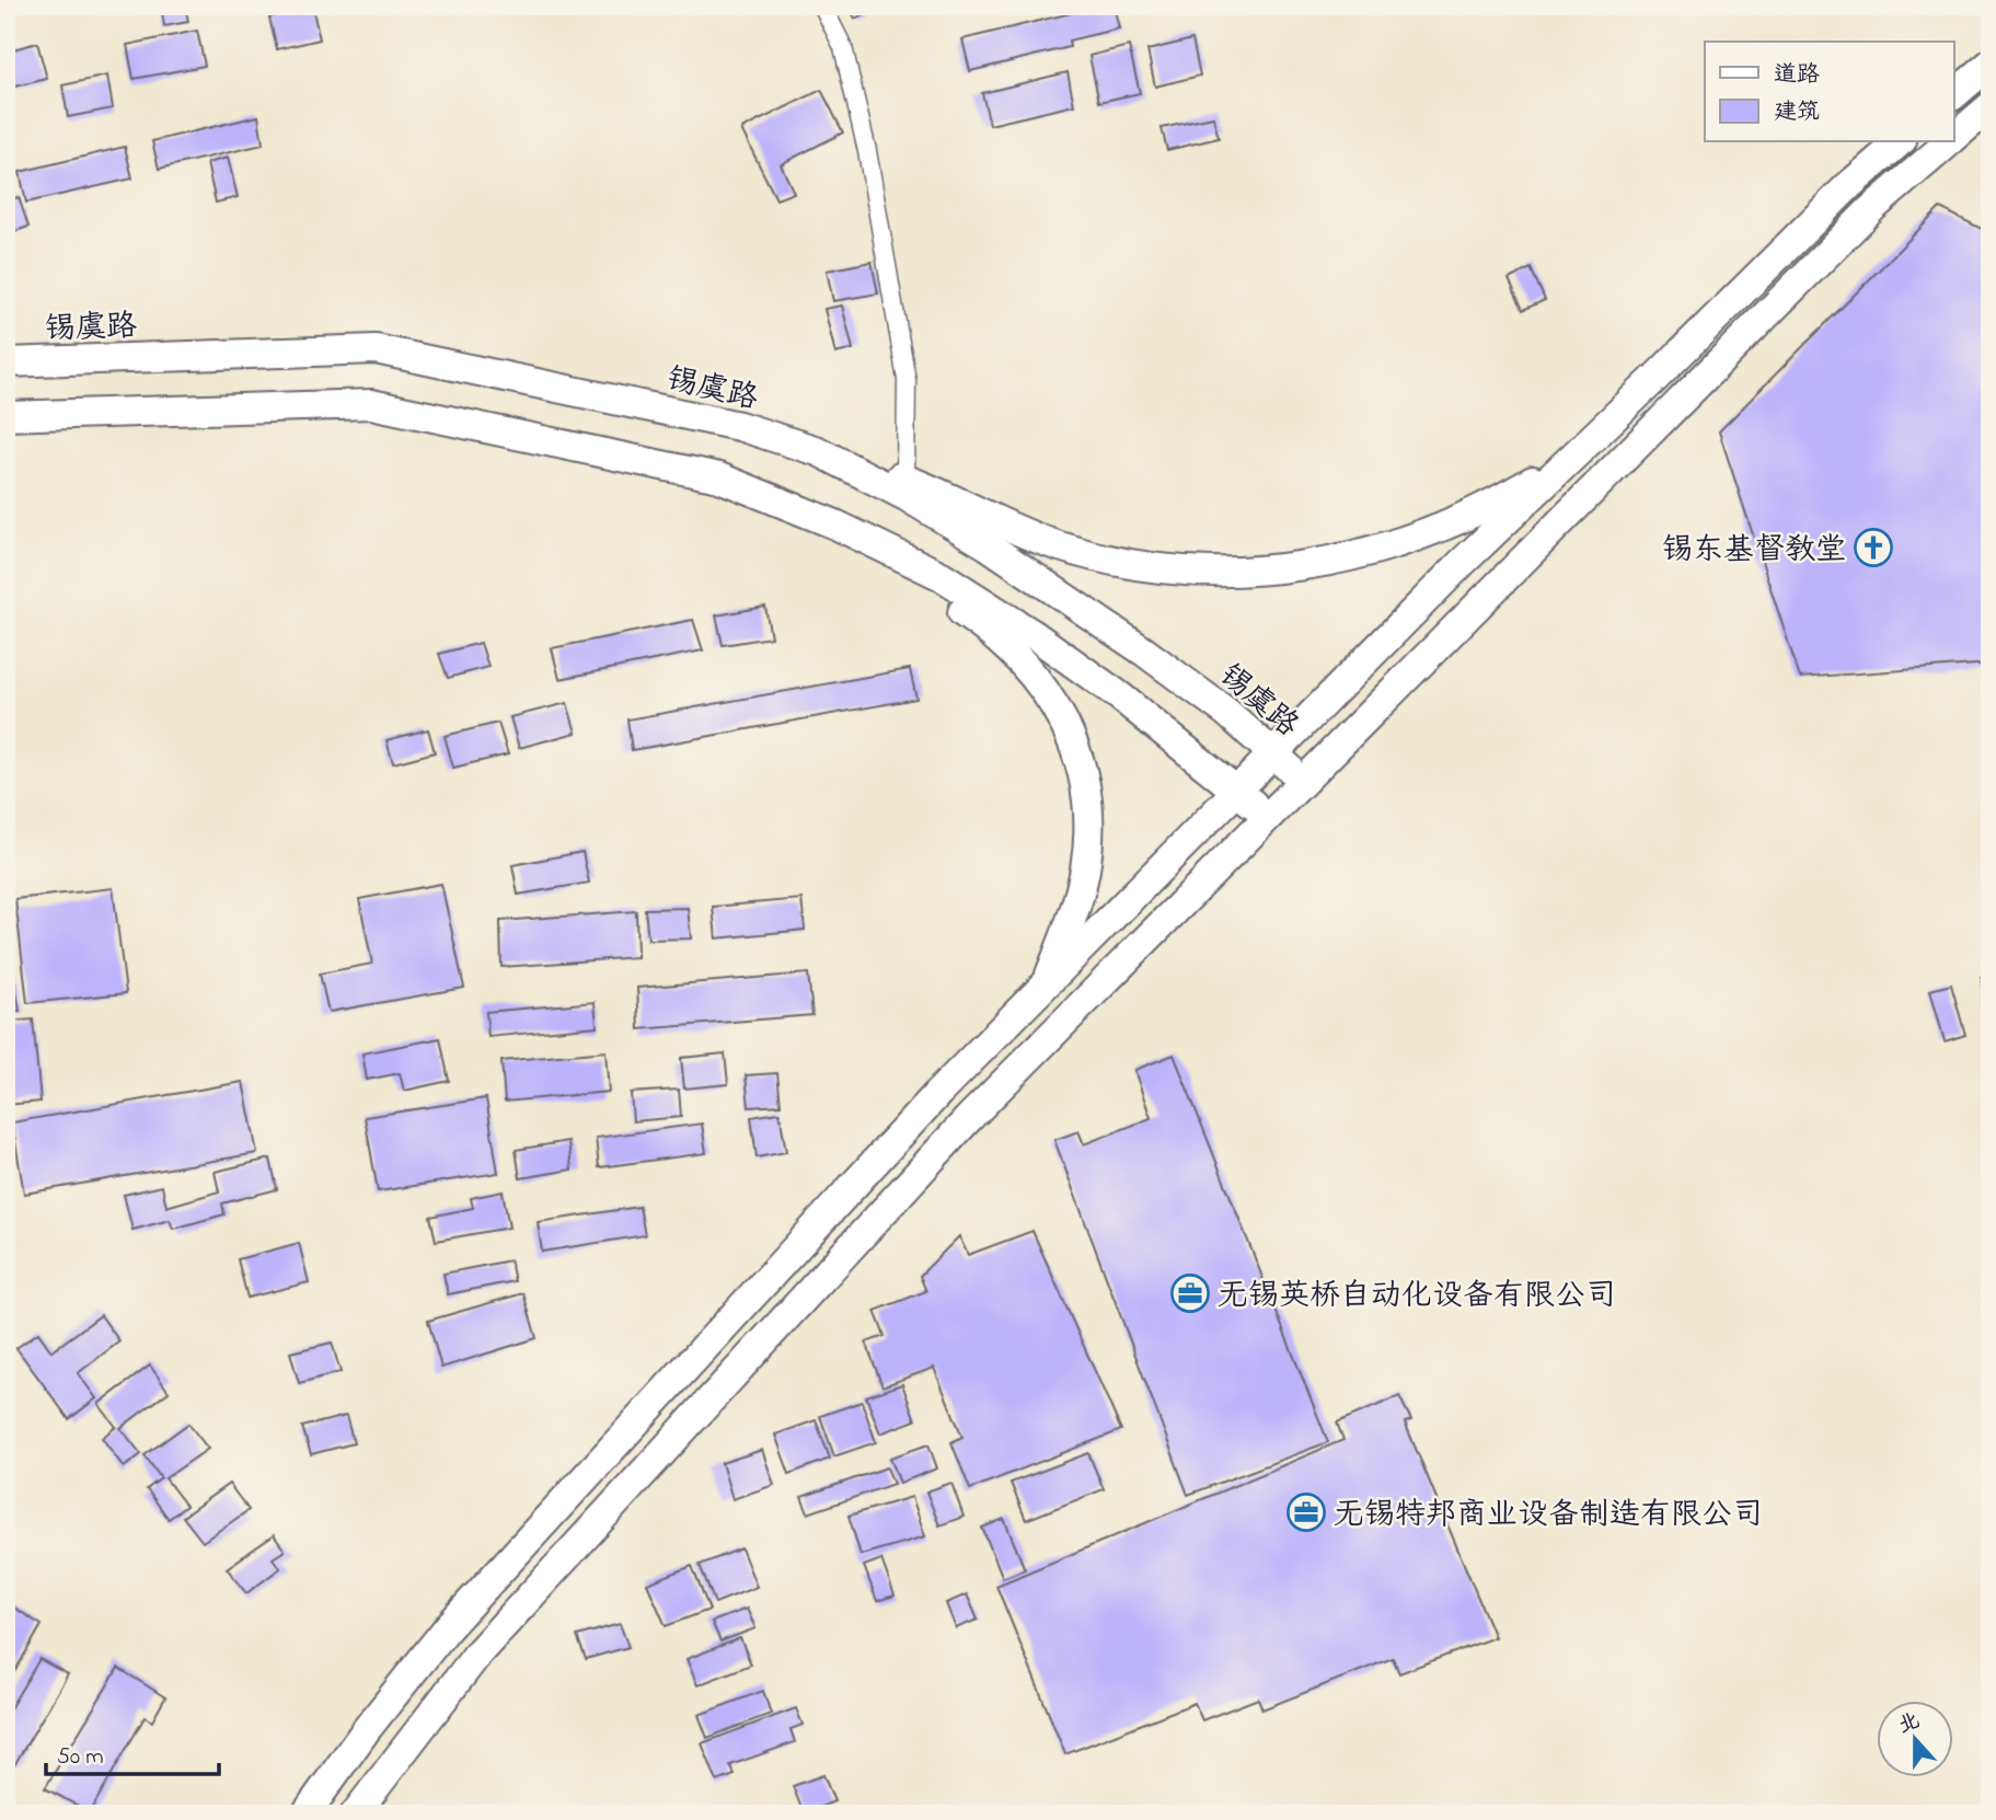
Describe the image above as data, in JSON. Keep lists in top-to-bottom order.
{
  "streets": {
    "main road": ["锡虞路"]
  },
  "places": {
    "church": ["锡东基督教堂"],
    "office": ["无锡英桥自动化设备有限公司", "无锡特邦商业设备制造有限公司"]
  },
  "legend": ["道路", "建筑"],
  "scale_bar": "50 m",
  "north": "top"
}
